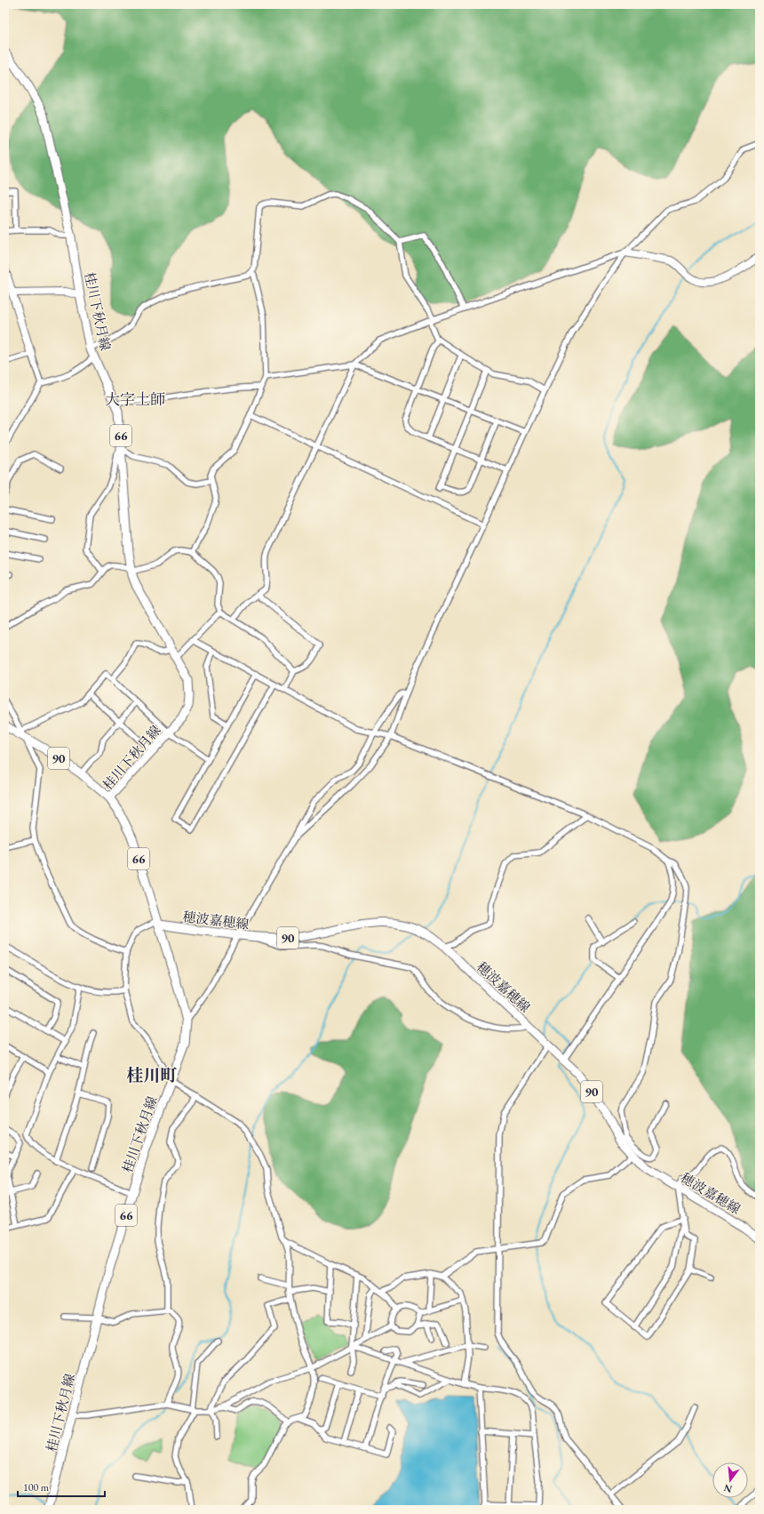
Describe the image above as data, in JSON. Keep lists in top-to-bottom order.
{
  "streets": {
    "main road": [
      "桂川下秋月線",
      "66",
      "90",
      "穂波嘉穂線"
    ]
  },
  "crossings": [
    ["桂川下秋月線", "90"],
    ["桂川下秋月線", "穂波嘉穂線"]
  ],
  "districts": ["大字土師", "桂川町"],
  "scale_bar": "100 m",
  "north": "bottom"
}
